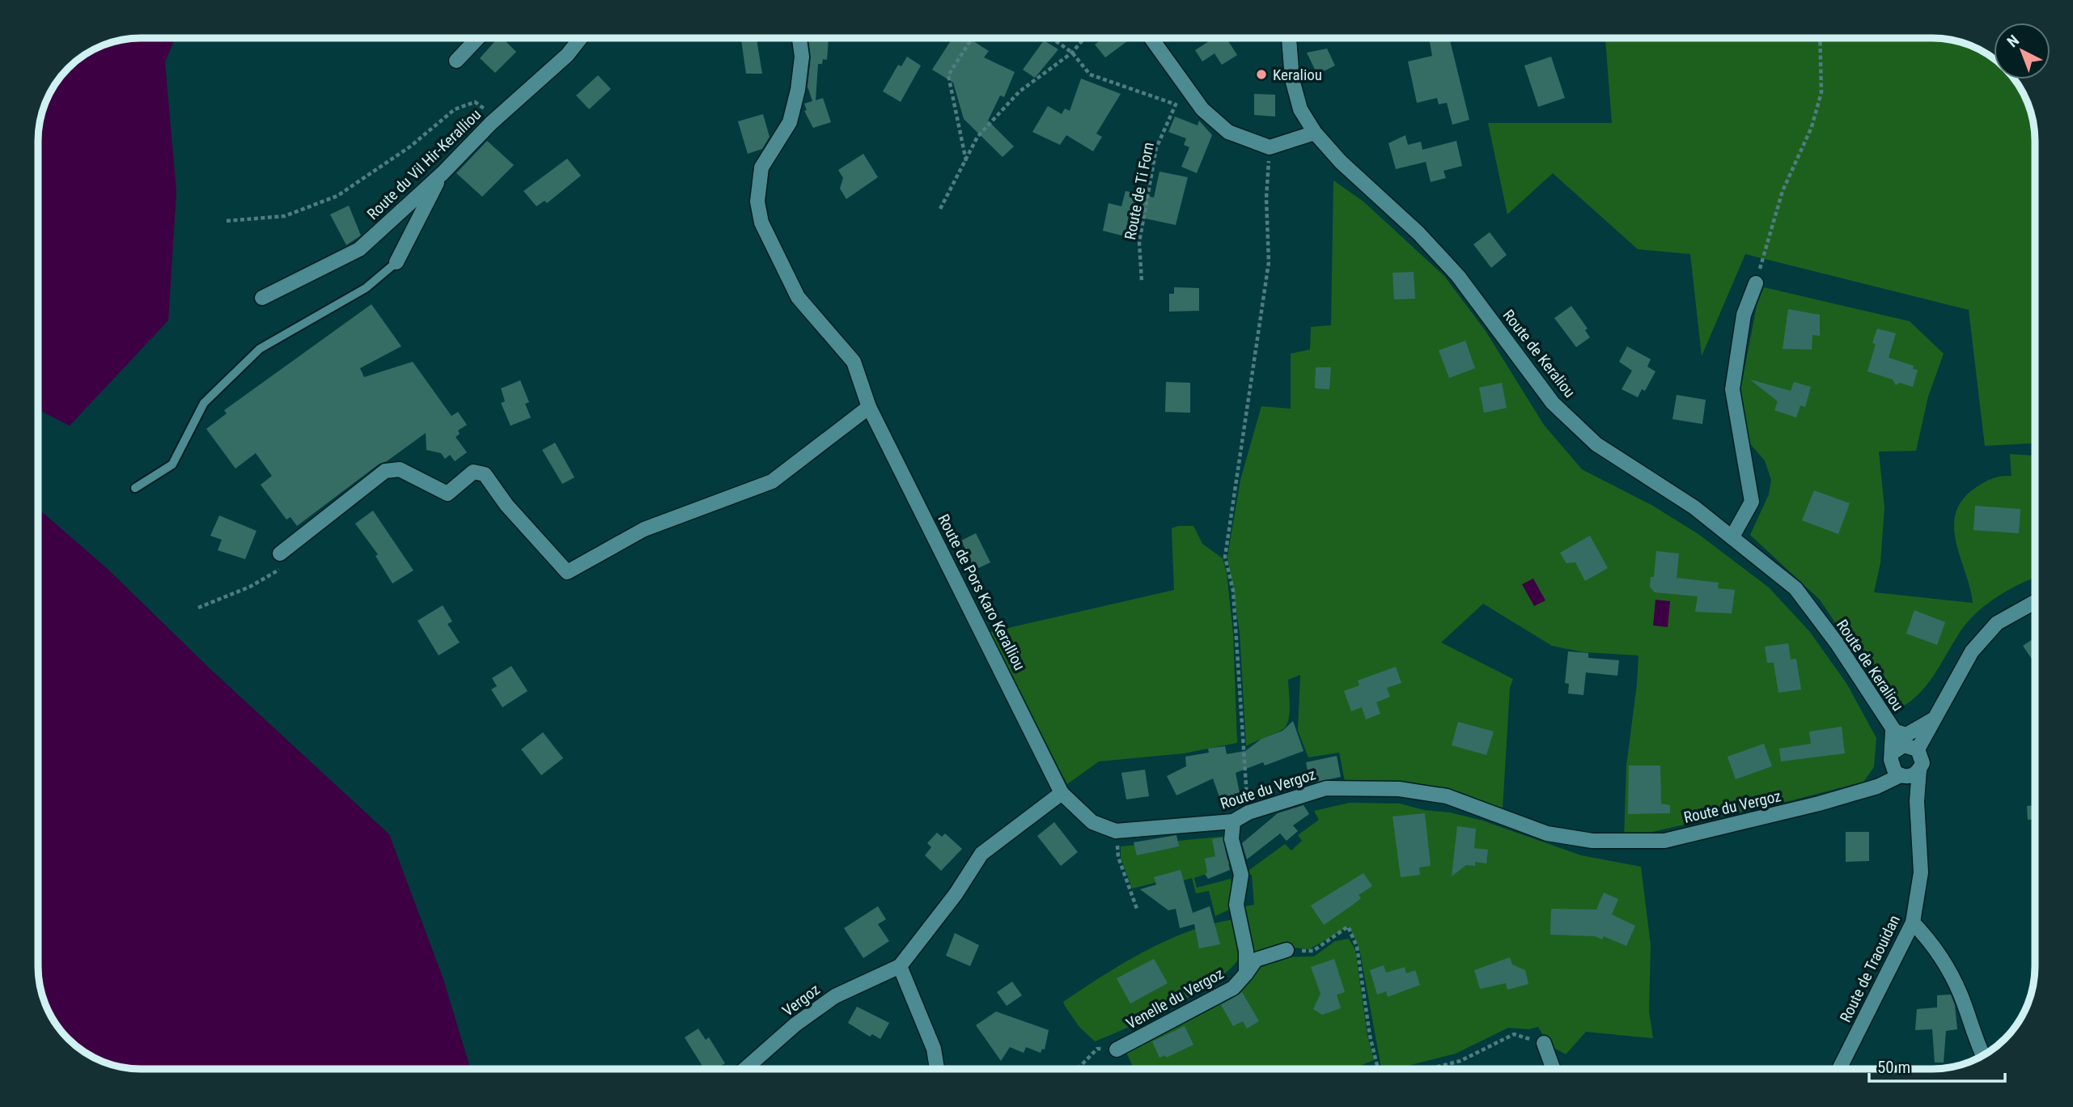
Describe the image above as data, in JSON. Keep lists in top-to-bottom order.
{
  "streets": {
    "street": [
      "Route du Vil Hir-Keralliou",
      "Route de Keraliou",
      "Route de Pors Karo Keralliou",
      "Route du Vergoz",
      "Route de Traouidan",
      "Venelle du Vergoz",
      "Vergoz"
    ],
    "path": ["Route de Ti Forn"]
  },
  "crossings": [
    ["Route de Keraliou", "Route du Vergoz"],
    ["Route de Keraliou", "Route de Traouidan"],
    ["Route de Pors Karo Keralliou", "Route du Vergoz"],
    ["Route du Vergoz", "Route de Traouidan"],
    ["Route du Vergoz", "Venelle du Vergoz"]
  ],
  "places": ["Keraliou"],
  "scale_bar": "50 m",
  "north": "top left"
}
